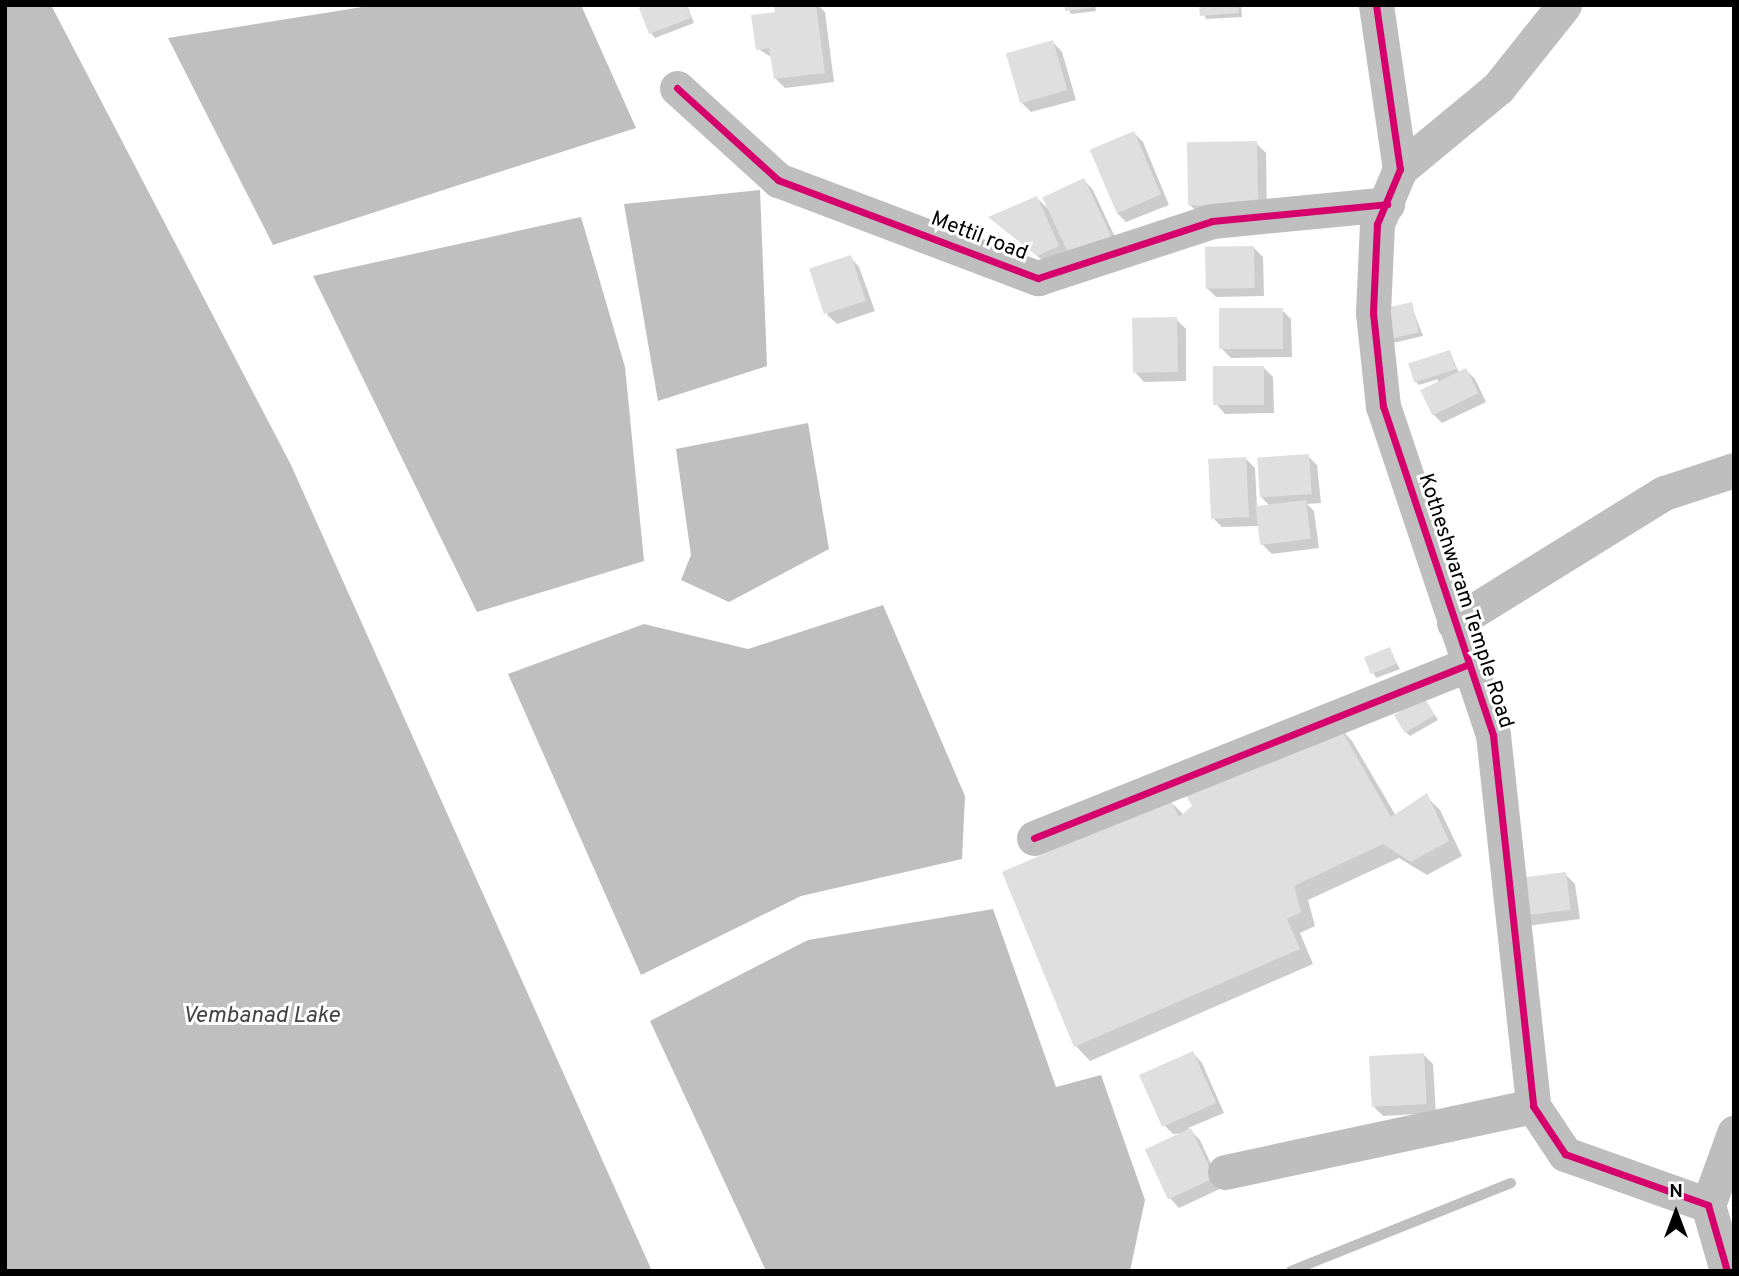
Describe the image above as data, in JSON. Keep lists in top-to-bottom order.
{
  "streets": {
    "street": ["Mettil road", "Kotheshwaram Temple Road"]
  },
  "crossings": [
    ["Mettil road", "Kotheshwaram Temple Road"]
  ],
  "water": ["Vembanad Lake"],
  "north": "top"
}
